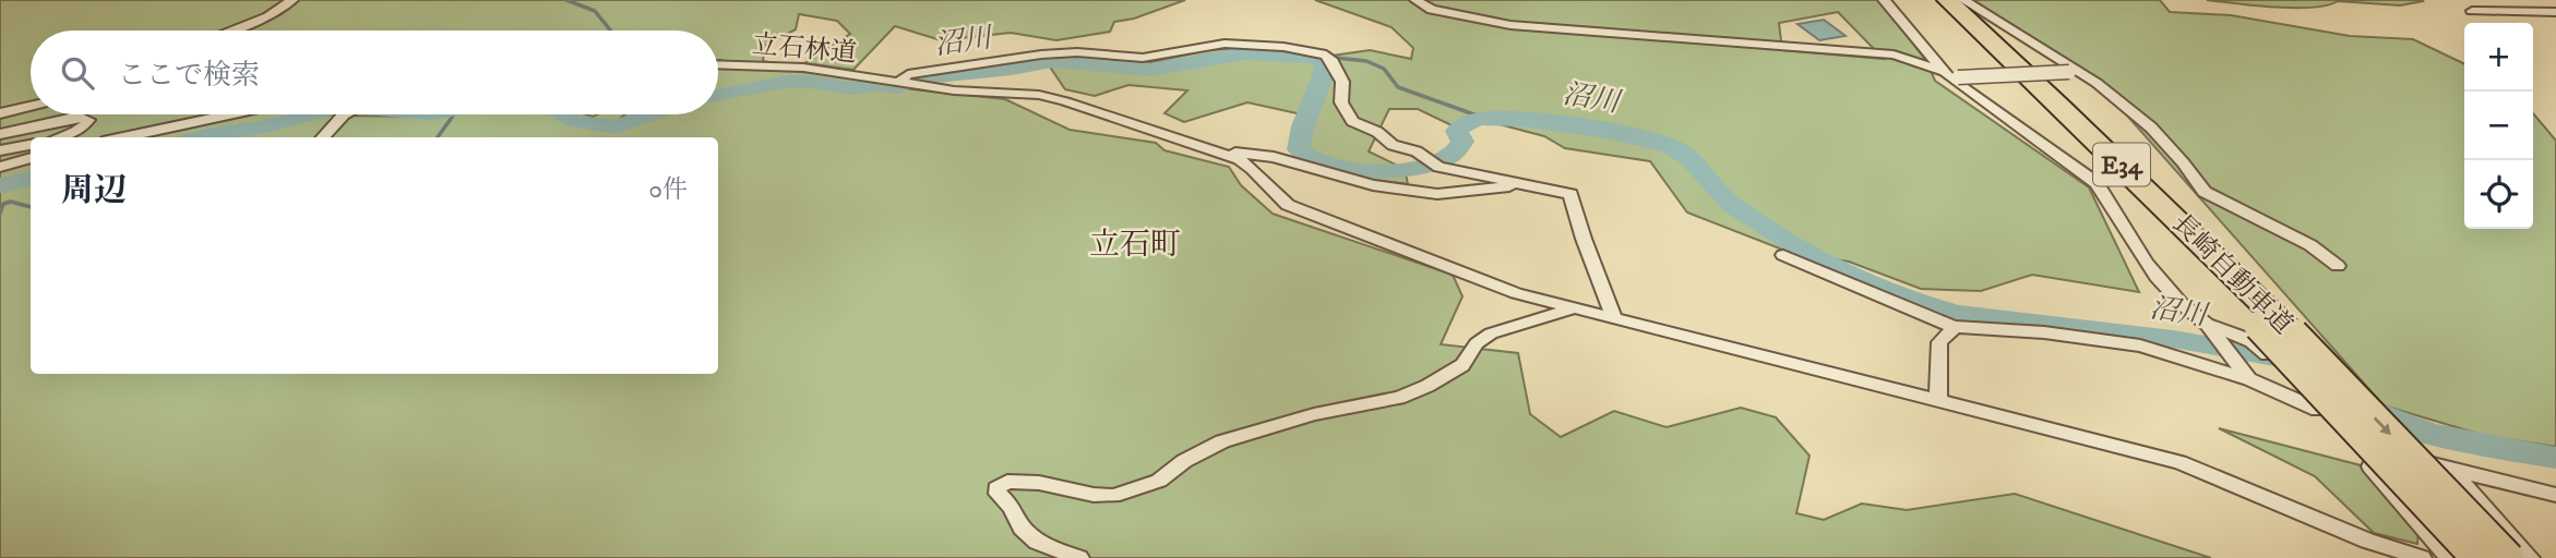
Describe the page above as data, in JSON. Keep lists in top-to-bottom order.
{
  "streets": {
    "highway": ["E34", "長崎自動車道"],
    "street": ["立石林道"]
  },
  "districts": ["立石町"],
  "water": ["沼川"],
  "page": {
    "map_buttons": ["+", "−"],
    "search": "ここで検索",
    "heading": ["周辺", "0件"]
  }
}
